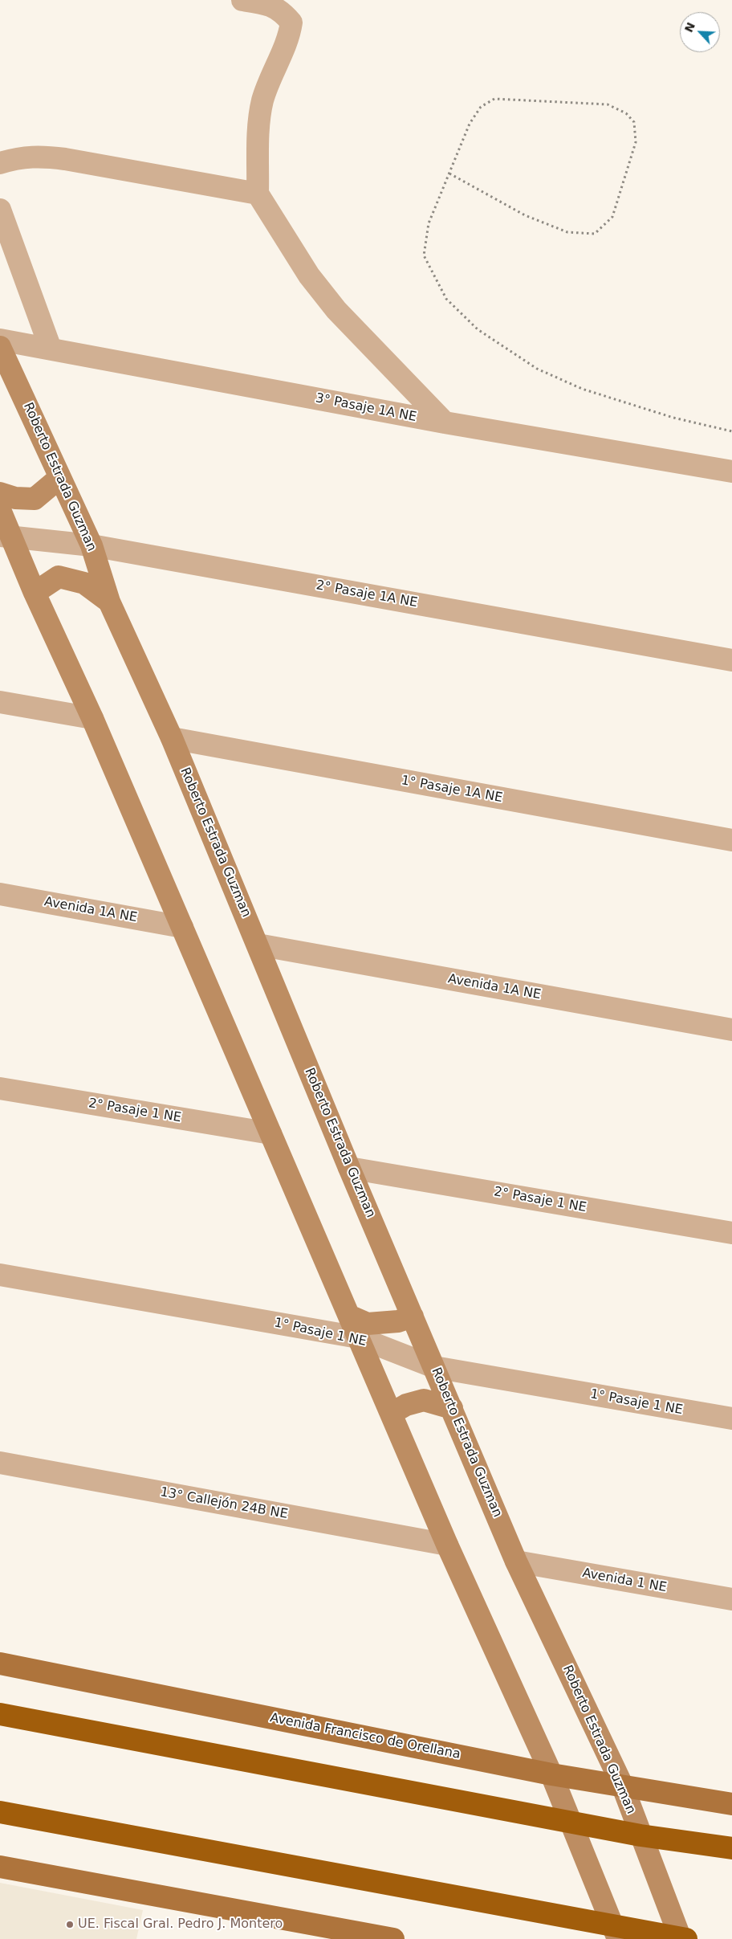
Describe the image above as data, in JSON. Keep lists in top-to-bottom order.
{
  "streets": {
    "main road": ["Avenida Francisco de Orellana"],
    "street": [
      "3° Pasaje 1A NE",
      "Roberto Estrada Guzman",
      "2° Pasaje 1A NE",
      "1° Pasaje 1A NE",
      "Avenida 1A NE",
      "2° Pasaje 1 NE",
      "1° Pasaje 1 NE",
      "13° Callejón 24B NE",
      "Avenida 1 NE"
    ]
  },
  "crossings": [
    ["Roberto Estrada Guzman", "2° Pasaje 1A NE"],
    ["Roberto Estrada Guzman", "1° Pasaje 1A NE"],
    ["Roberto Estrada Guzman", "Avenida 1A NE"],
    ["Roberto Estrada Guzman", "2° Pasaje 1 NE"],
    ["Roberto Estrada Guzman", "1° Pasaje 1 NE"],
    ["Roberto Estrada Guzman", "Avenida 1 NE"],
    ["Roberto Estrada Guzman", "Avenida Francisco de Orellana"]
  ],
  "places": ["UE. Fiscal Gral. Pedro J. Montero"],
  "north": "top left"
}
